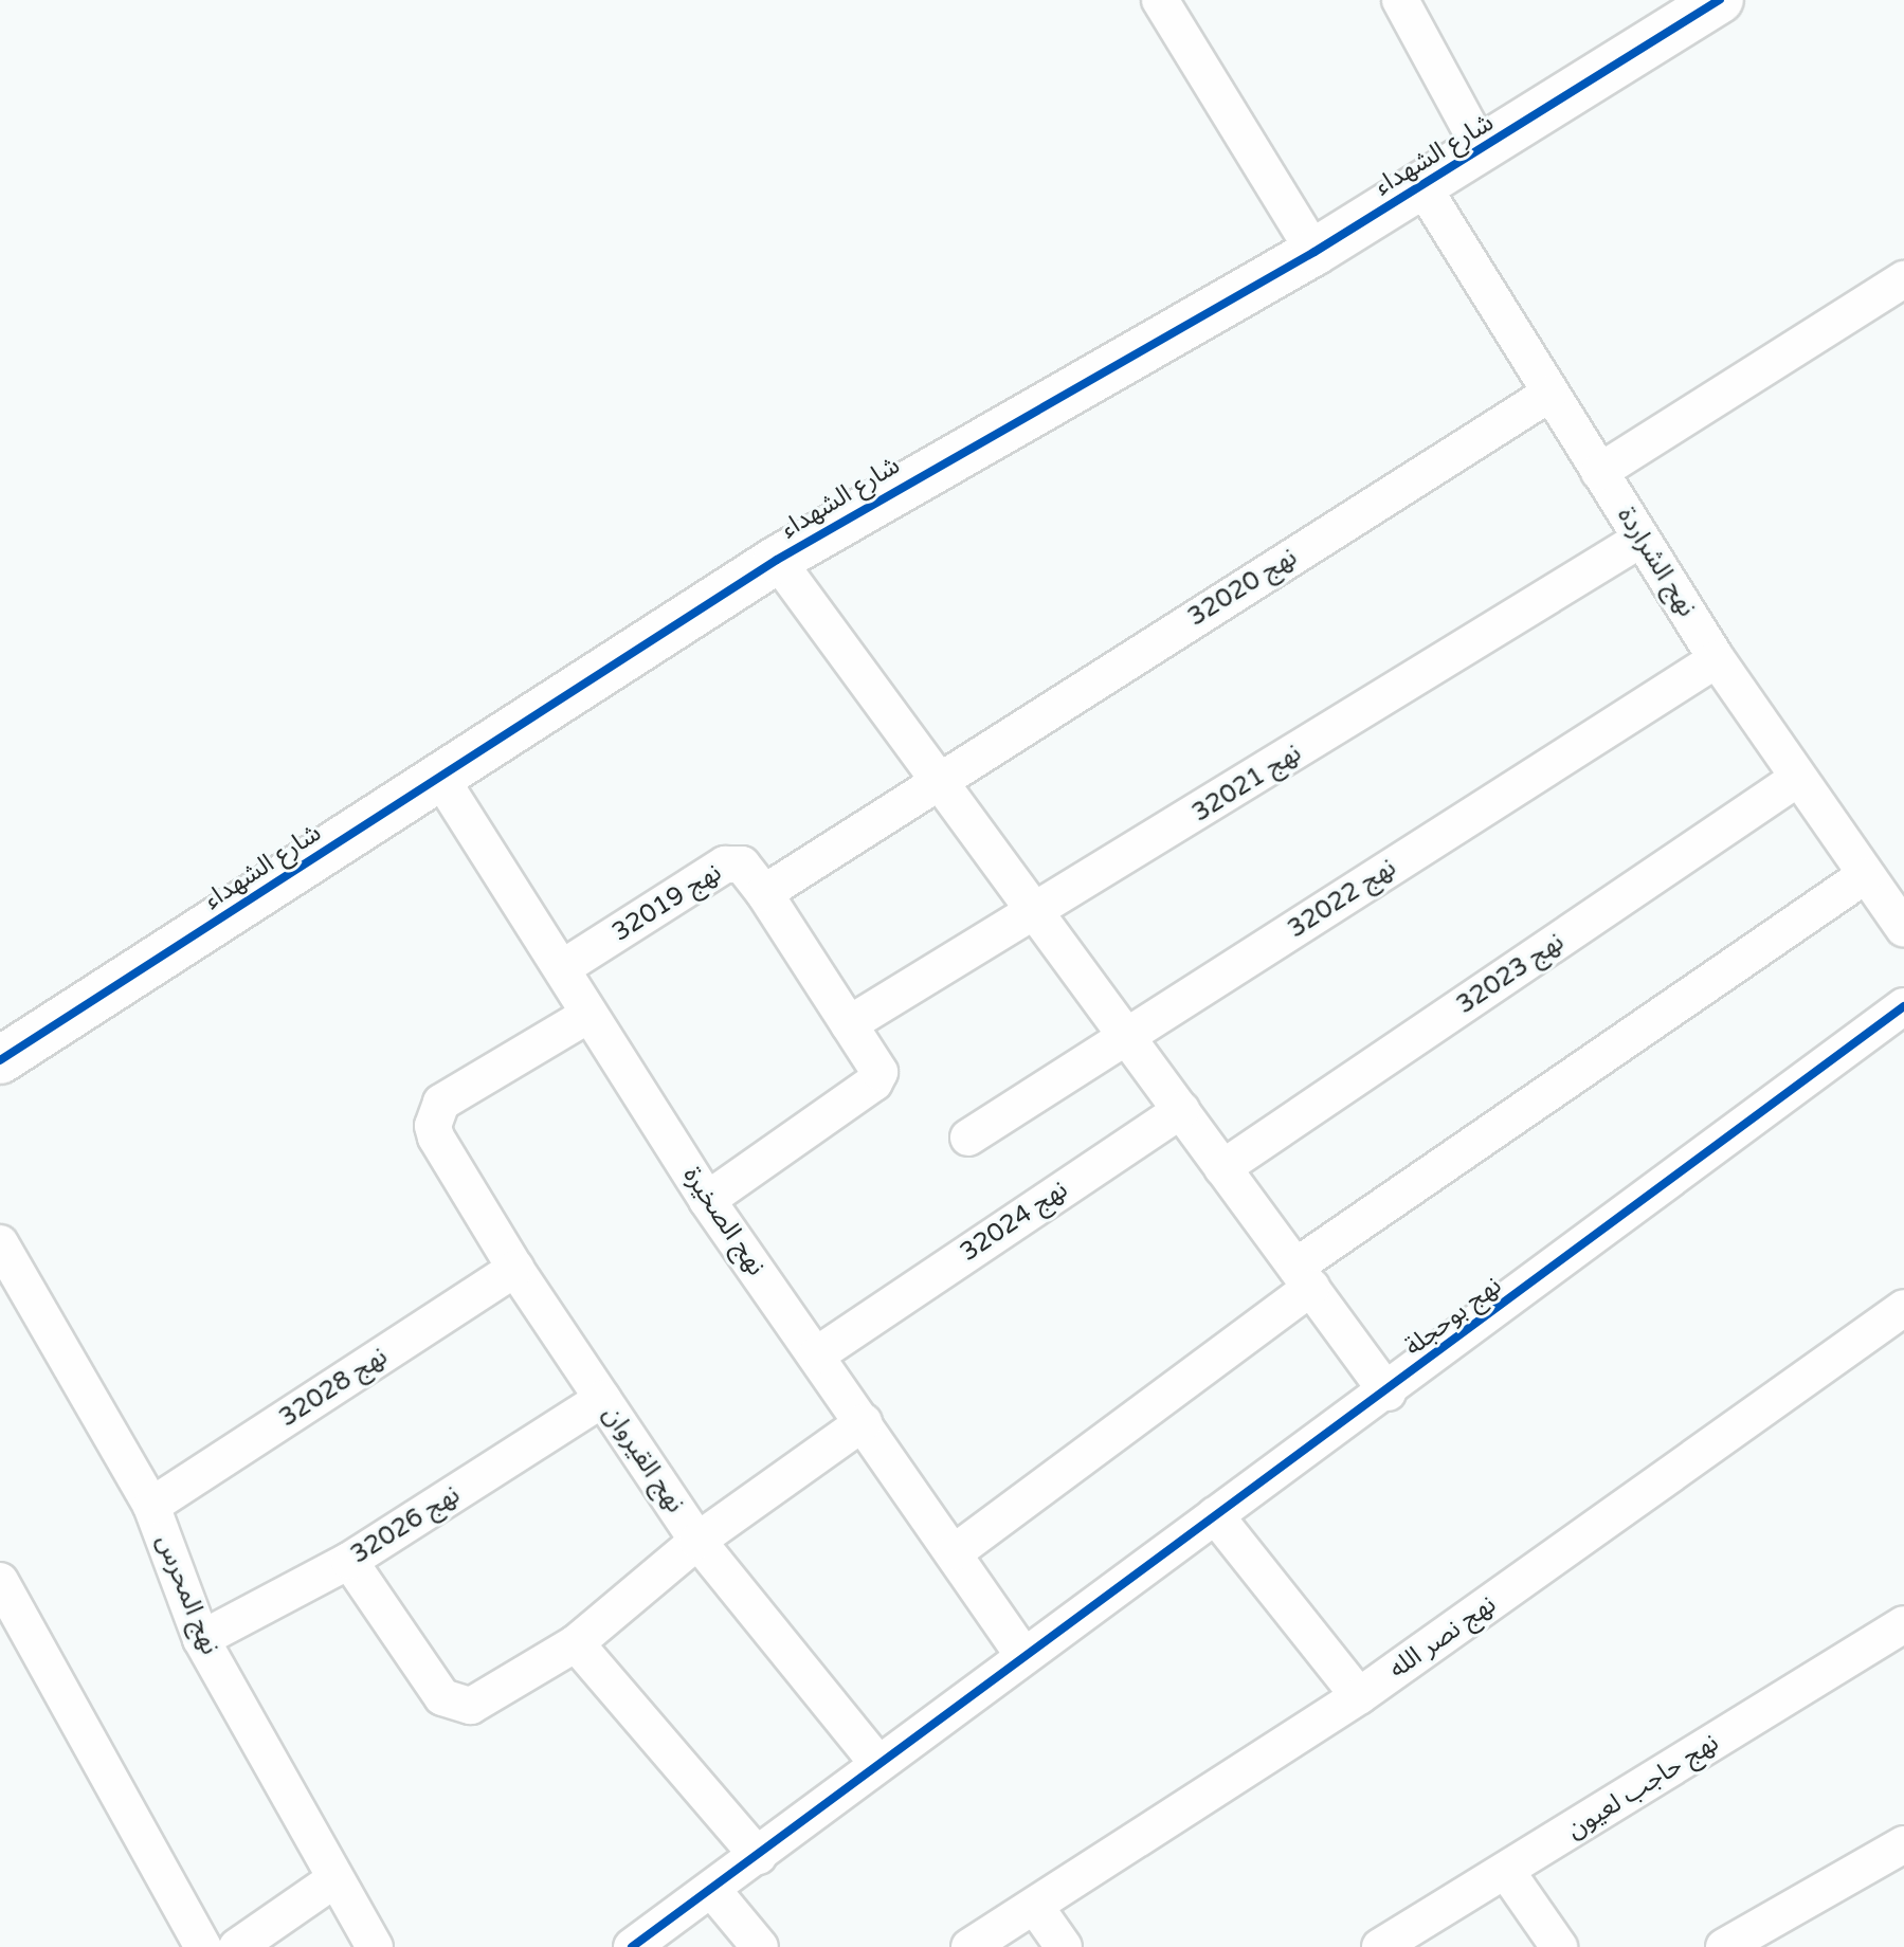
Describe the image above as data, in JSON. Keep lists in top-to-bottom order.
{
  "streets": {
    "street": [
      "شارع الشهداء",
      "نهج الشراردة",
      "نهج 32020",
      "نهج 32021",
      "نهج 32022",
      "نهج 32019",
      "نهج 32023",
      "نهج الصخيرة",
      "نهج 32024",
      "نهج بوحجلة",
      "نهج 32028",
      "نهج القيروان",
      "نهج 32026",
      "نهج المحرس",
      "نهج نصر الله",
      "نهج حاجب لعيون"
    ]
  },
  "crossings": [
    ["شارع الشهداء", "نهج الشراردة"],
    ["شارع الشهداء", "نهج الصخيرة"],
    ["نهج الشراردة", "نهج 32020"],
    ["نهج الشراردة", "نهج 32021"],
    ["نهج الشراردة", "نهج 32022"],
    ["نهج الشراردة", "نهج 32023"],
    ["نهج 32020", "نهج 32019"],
    ["نهج 32019", "نهج الصخيرة"],
    ["نهج الصخيرة", "نهج 32024"],
    ["نهج الصخيرة", "نهج بوحجلة"],
    ["نهج الصخيرة", "نهج القيروان"],
    ["نهج بوحجلة", "نهج القيروان"],
    ["نهج 32028", "نهج القيروان"],
    ["نهج 32028", "نهج المحرس"],
    ["نهج القيروان", "نهج 32026"],
    ["نهج 32026", "نهج المحرس"]
  ]
}
